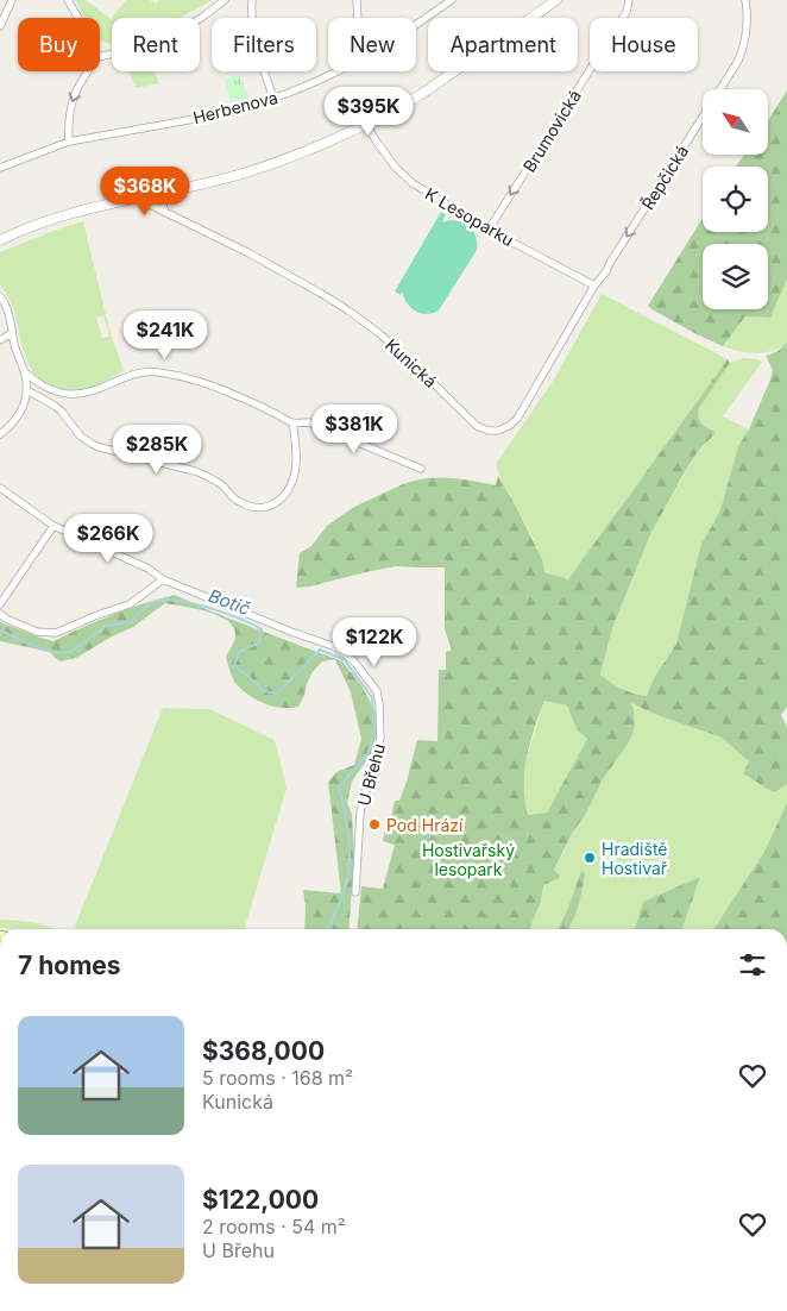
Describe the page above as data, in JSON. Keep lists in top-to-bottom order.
{
  "streets": {
    "street": [
      "Herbenova",
      "Brumovická",
      "Řepčická",
      "K Lesoparku",
      "Kunická",
      "U Břehu"
    ]
  },
  "crossings": [
    ["Brumovická", "K Lesoparku"],
    ["Řepčická", "K Lesoparku"],
    ["Řepčická", "Kunická"],
    ["K Lesoparku", "Kunická"]
  ],
  "one_way": ["Brumovická", "Řepčická"],
  "water": ["Botič"],
  "parks": ["Hostivařský lesopark"],
  "places": ["Pod Hrází", "Hradiště Hostivař"],
  "north": "top left",
  "page": {
    "chip": [
      "Buy",
      "Rent",
      "Filters",
      "New",
      "Apartment",
      "House"
    ],
    "price": [
      "$395K",
      "$368K",
      "$241K",
      "$381K",
      "$285K",
      "$266K",
      "$122K"
    ],
    "heading": "7 homes",
    "list": [
      {
        "name": "$368,000",
        "note": "5 rooms · 168 m² · Kunická"
      },
      {
        "name": "$122,000",
        "note": "2 rooms · 54 m² · U Břehu"
      }
    ]
  }
}
